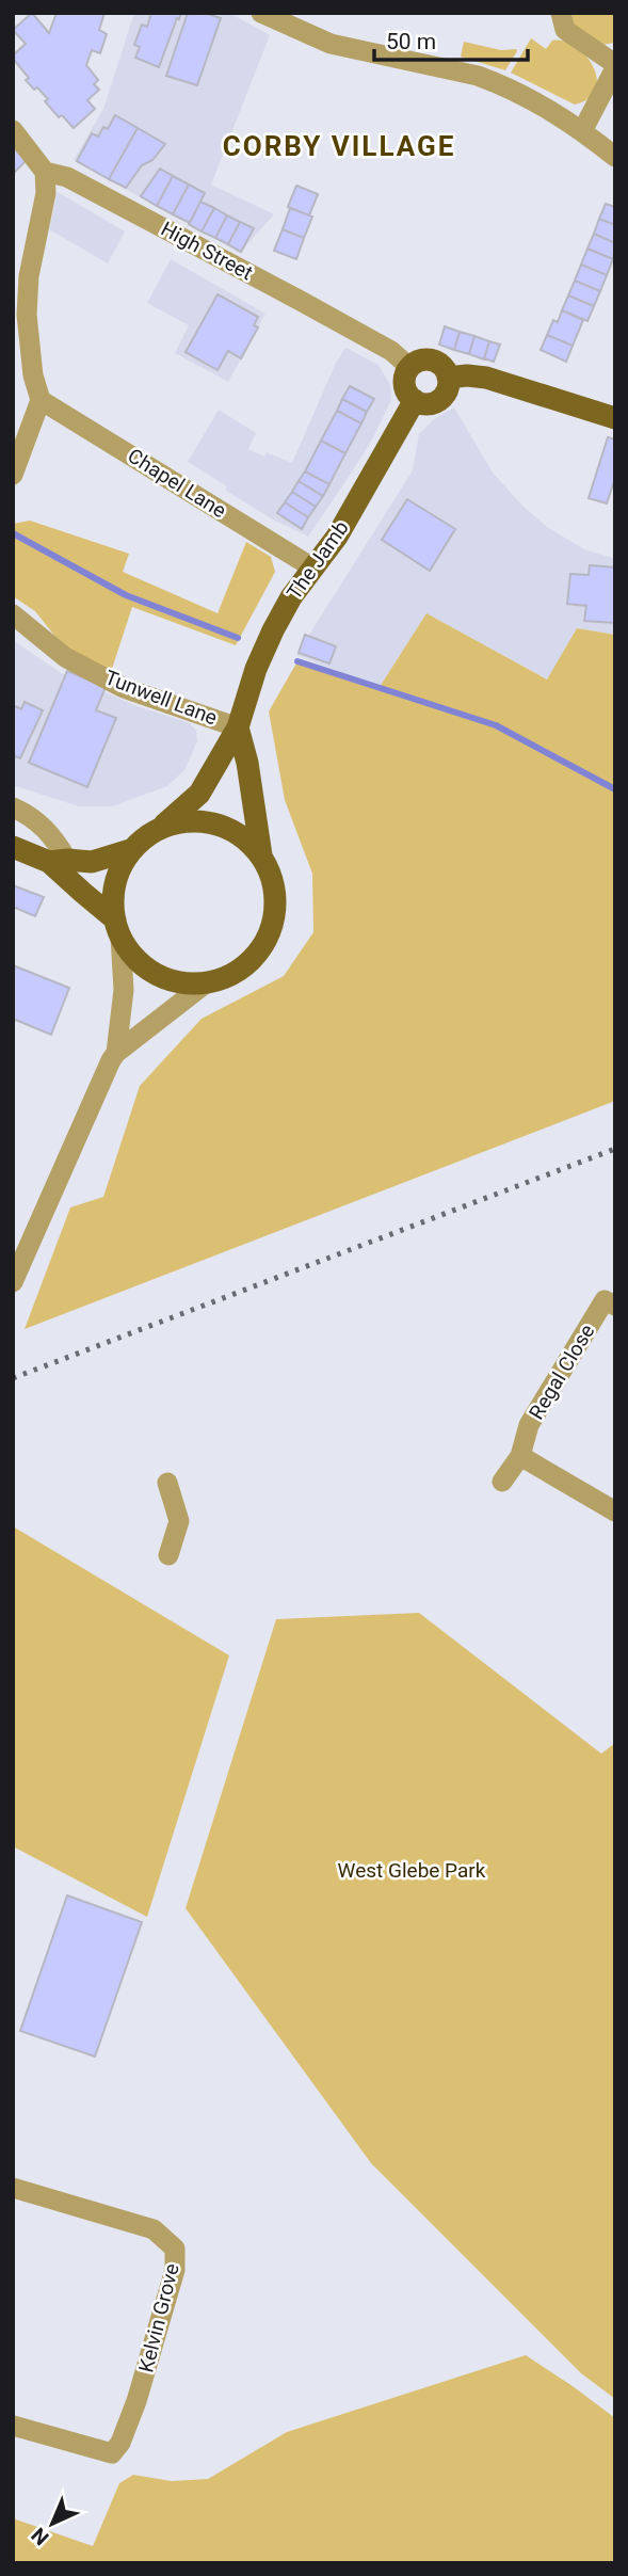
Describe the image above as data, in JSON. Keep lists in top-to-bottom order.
{
  "streets": {
    "main road": ["The Jamb"],
    "street": [
      "High Street",
      "Chapel Lane",
      "Tunwell Lane",
      "Regal Close",
      "Kelvin Grove"
    ]
  },
  "crossings": [
    ["High Street", "The Jamb"],
    ["Chapel Lane", "The Jamb"],
    ["The Jamb", "Tunwell Lane"]
  ],
  "districts": ["CORBY VILLAGE"],
  "parks": ["West Glebe Park"],
  "scale_bar": "50 m",
  "north": "bottom left"
}
